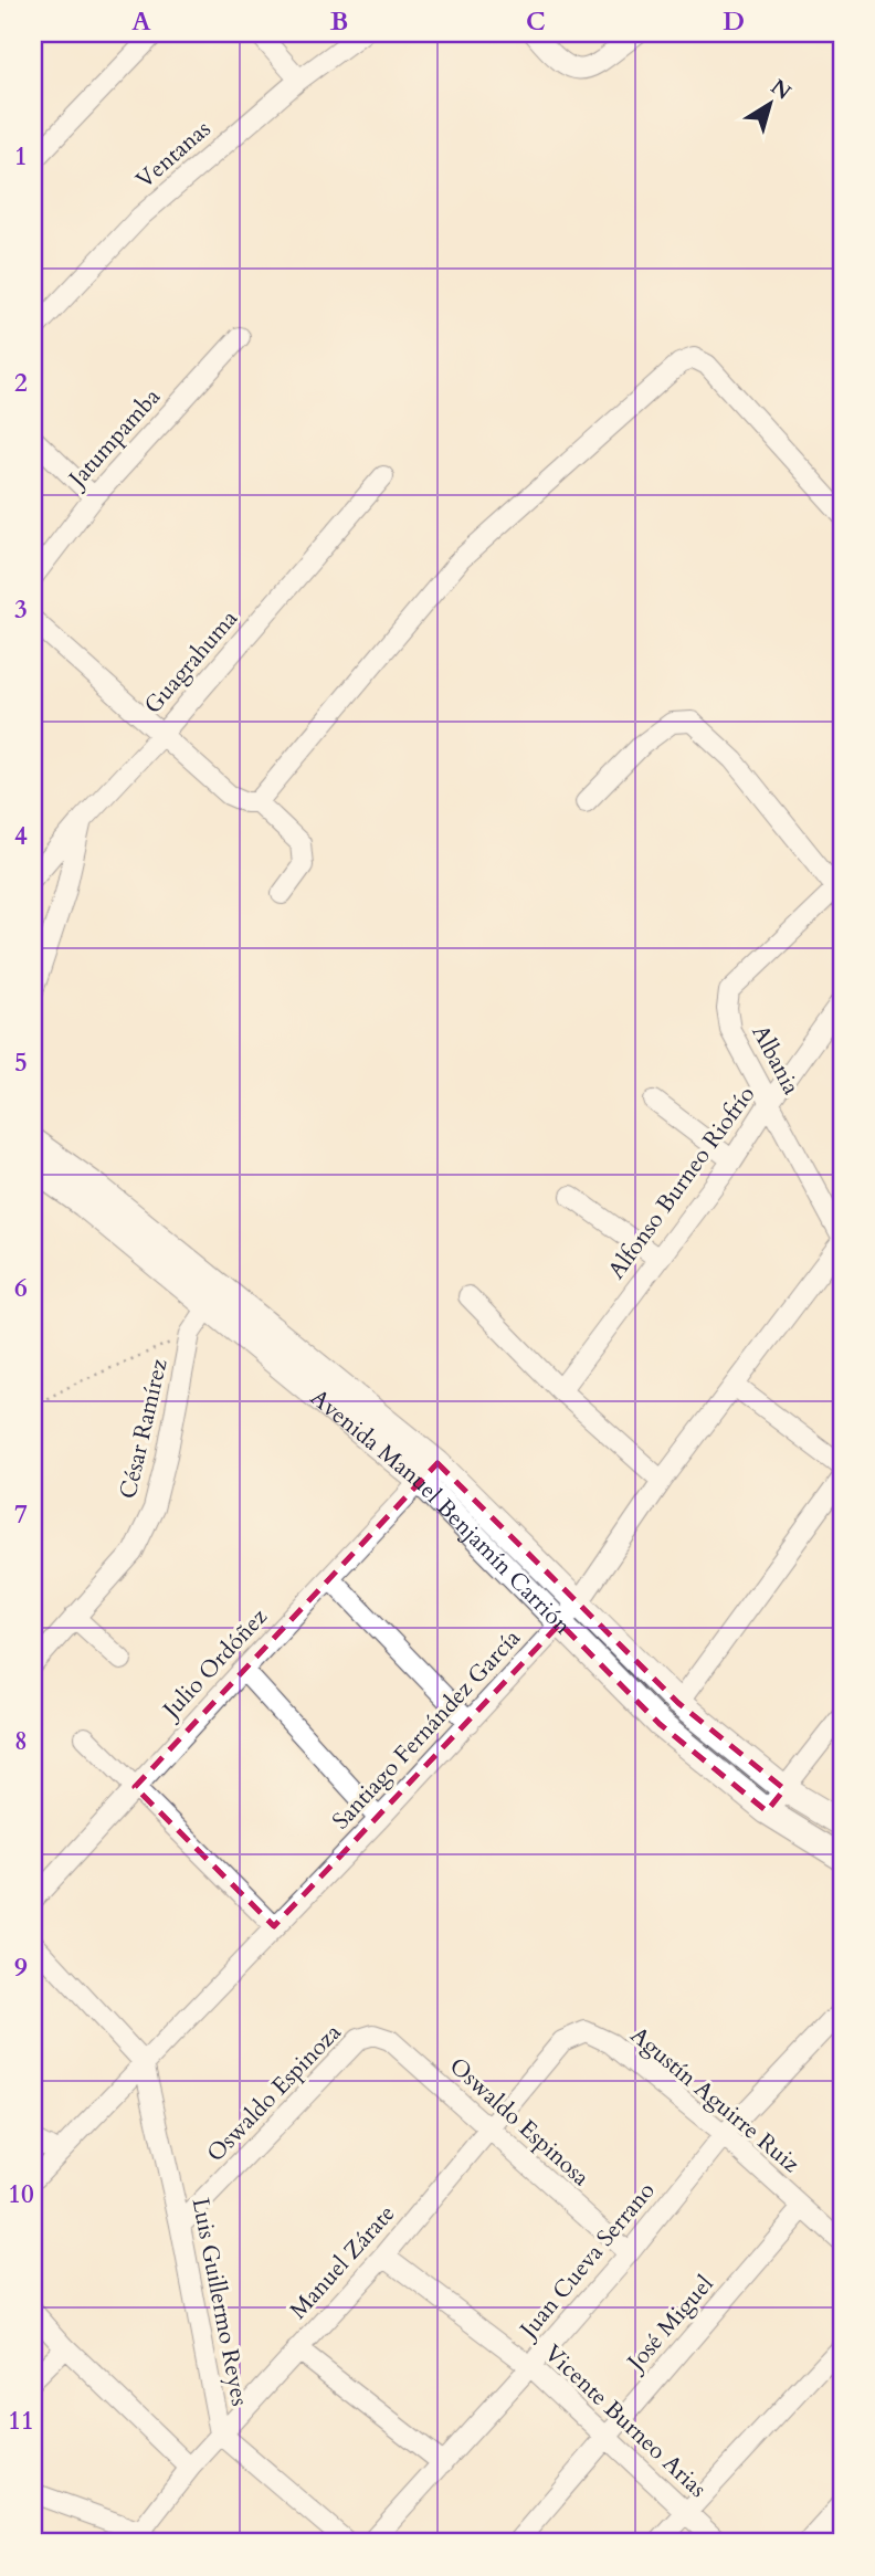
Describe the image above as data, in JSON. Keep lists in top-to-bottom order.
{
  "streets": {
    "main road": ["Avenida Manuel Benjamín Carrión"],
    "street": [
      "Ventanas",
      "Jatumpamba",
      "Guagrahuma",
      "Albania",
      "Alfonso Burneo Riofrío",
      "César Ramírez",
      "Julio Ordóñez",
      "Santiago Fernández García",
      "Oswaldo Espinoza",
      "Agustín Aguirre Ruiz",
      "Oswaldo Espinosa",
      "Juan Cueva Serrano",
      "Manuel Zárate",
      "Luis Guillermo Reyes",
      "José Miguel",
      "Vicente Burneo Arias"
    ]
  },
  "crossings": [
    ["Albania", "Alfonso Burneo Riofrío"],
    ["Albania", "Santiago Fernández García"],
    ["César Ramírez", "Avenida Manuel Benjamín Carrión"],
    ["Avenida Manuel Benjamín Carrión", "Julio Ordóñez"],
    ["Avenida Manuel Benjamín Carrión", "Santiago Fernández García"],
    ["Santiago Fernández García", "Luis Guillermo Reyes"],
    ["Oswaldo Espinoza", "Oswaldo Espinosa"],
    ["Oswaldo Espinoza", "Luis Guillermo Reyes"],
    ["Agustín Aguirre Ruiz", "Juan Cueva Serrano"],
    ["Agustín Aguirre Ruiz", "Manuel Zárate"],
    ["Agustín Aguirre Ruiz", "José Miguel"],
    ["Oswaldo Espinosa", "Juan Cueva Serrano"],
    ["Oswaldo Espinosa", "Manuel Zárate"],
    ["Juan Cueva Serrano", "Vicente Burneo Arias"],
    ["Manuel Zárate", "Luis Guillermo Reyes"],
    ["Manuel Zárate", "Vicente Burneo Arias"],
    ["José Miguel", "Vicente Burneo Arias"]
  ],
  "north": "top right",
  "grid": {
    "columns": [
      "A",
      "B",
      "C",
      "D"
    ],
    "rows": [
      "1",
      "2",
      "3",
      "4",
      "5",
      "6",
      "7",
      "8",
      "9",
      "10",
      "11"
    ]
  }
}
